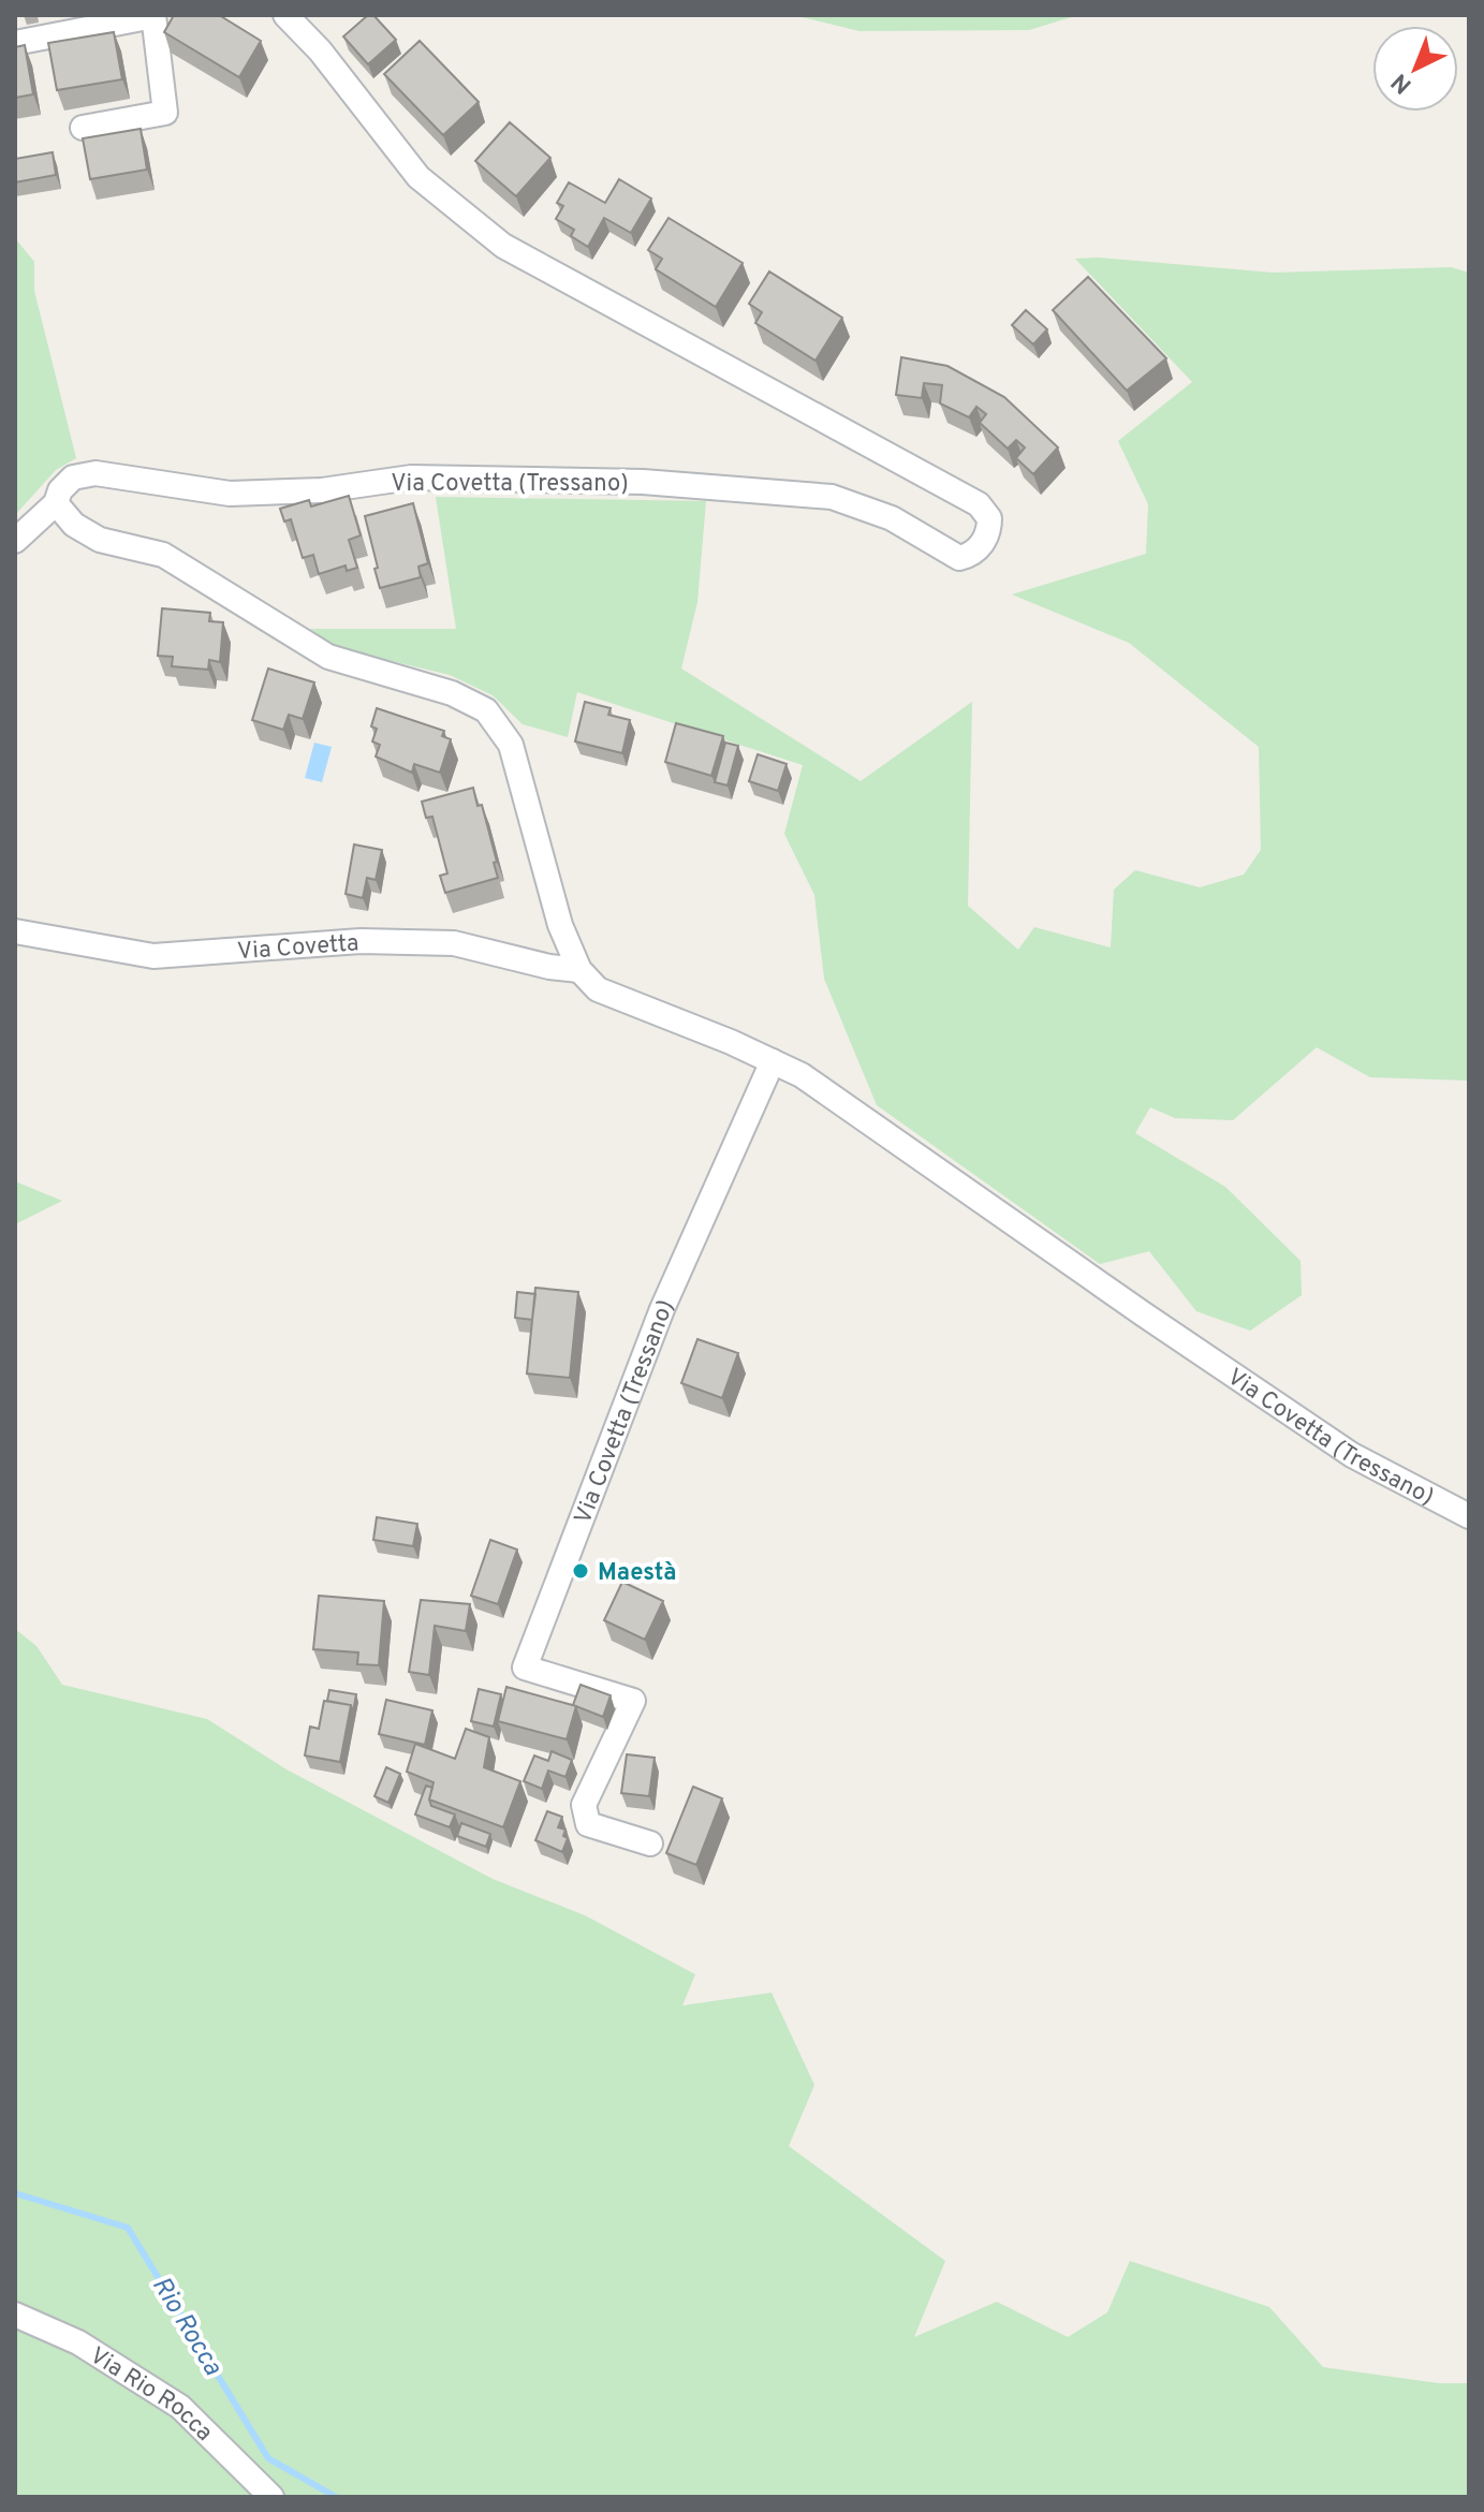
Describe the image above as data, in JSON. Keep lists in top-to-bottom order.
{
  "streets": {
    "street": ["Via Covetta (Tressano)", "Via Covetta", "Via Rio Rocca"]
  },
  "crossings": [
    ["Via Covetta (Tressano)", "Via Covetta"]
  ],
  "water": ["Rio Rocca"],
  "places": ["Maestà"],
  "north": "bottom left"
}
